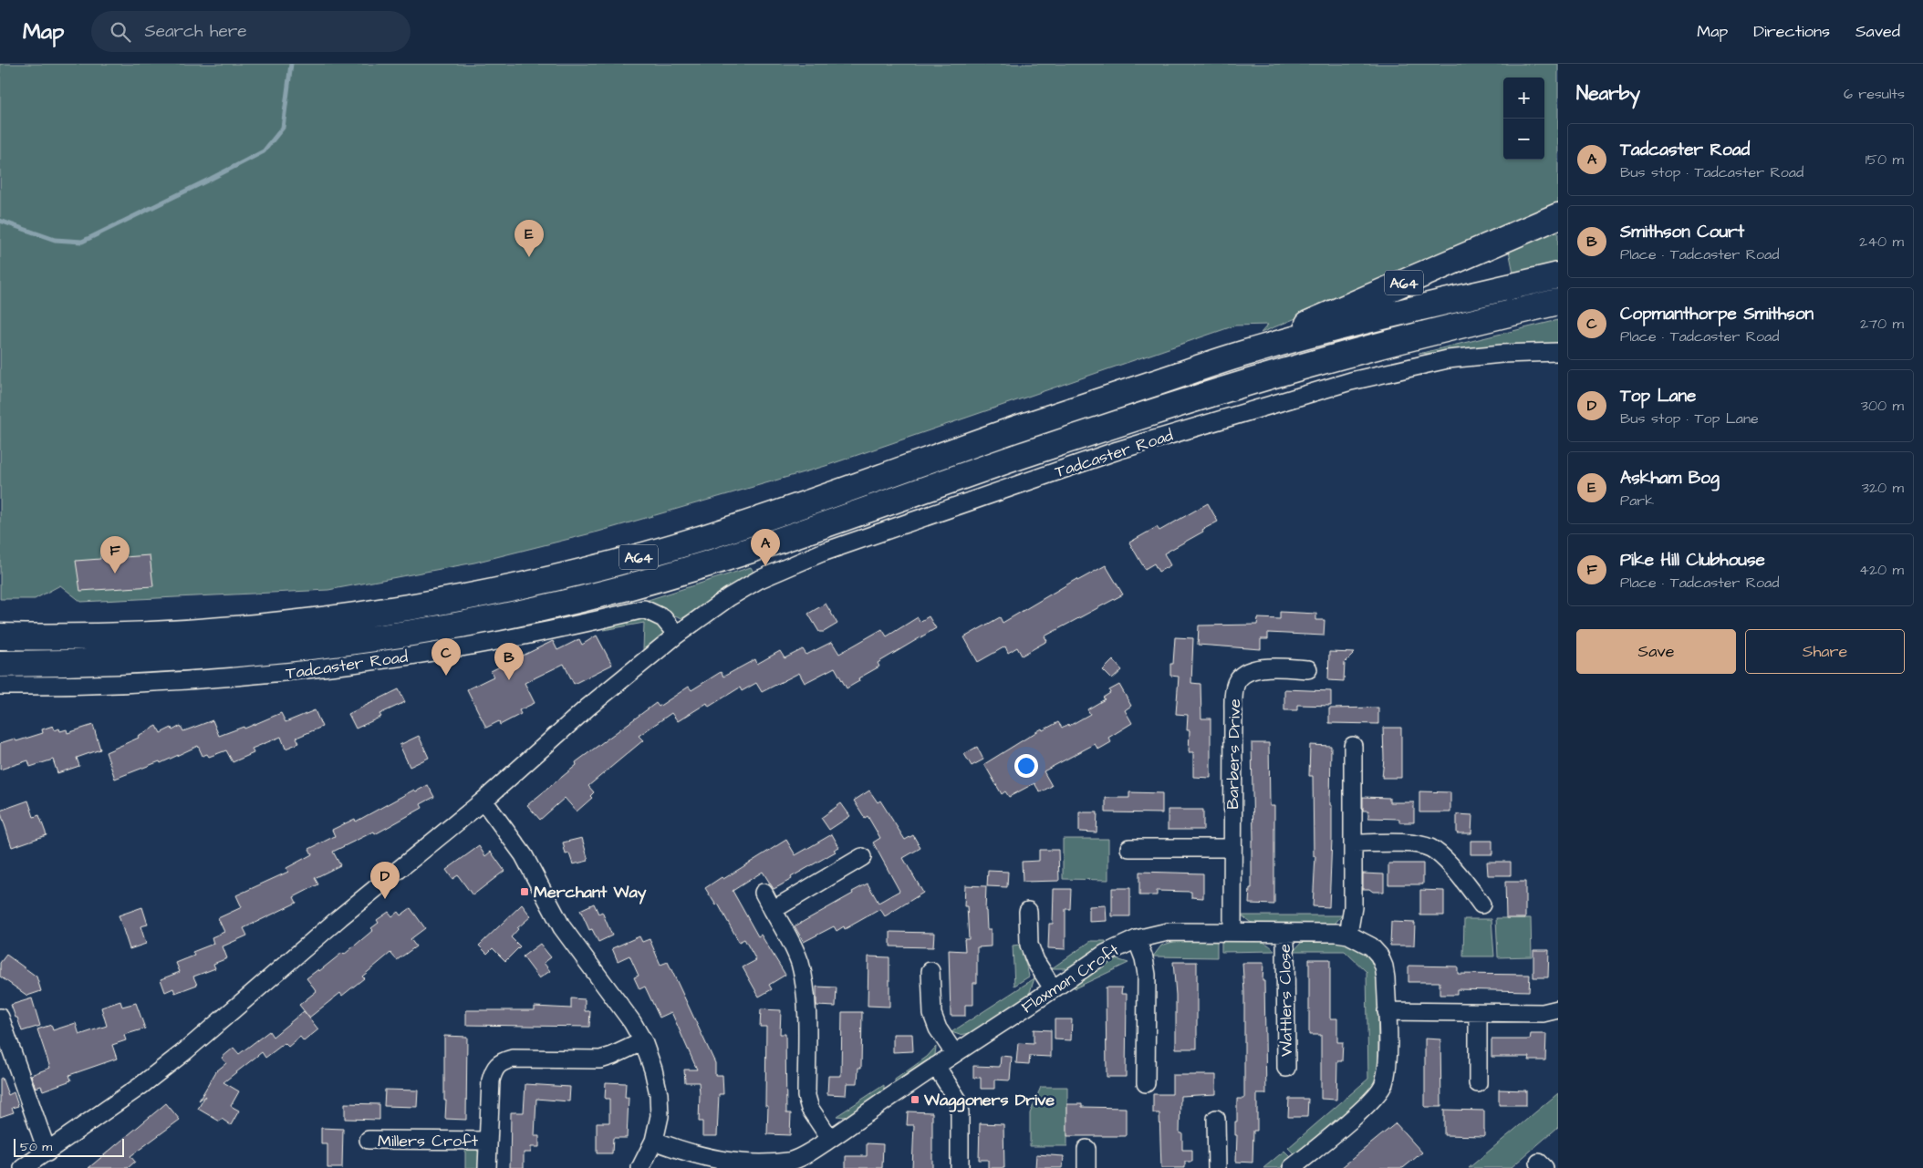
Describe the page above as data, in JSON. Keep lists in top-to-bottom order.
{
  "streets": {
    "highway": ["A64"],
    "street": [
      "Tadcaster Road",
      "Barbers Drive",
      "Flaxman Croft",
      "Wattlers Close",
      "Millers Croft"
    ]
  },
  "crossings": [
    ["Barbers Drive", "Flaxman Croft"],
    ["Flaxman Croft", "Wattlers Close"]
  ],
  "places": {
    "transit": ["Merchant Way", "Waggoners Drive"]
  },
  "scale_bar": "50 m",
  "page": {
    "header": "Map",
    "search": "Search here",
    "nav": ["Map", "Directions", "Saved"],
    "heading": ["Nearby", "6 results"],
    "map_buttons": ["+", "−"],
    "list": [
      {
        "mark": "A",
        "name": "Tadcaster Road",
        "note": "Bus stop · Tadcaster Road",
        "value": "150 m"
      },
      {
        "mark": "B",
        "name": "Smithson Court",
        "note": "Place · Tadcaster Road",
        "value": "240 m"
      },
      {
        "mark": "C",
        "name": "Copmanthorpe Smithson",
        "note": "Place · Tadcaster Road",
        "value": "270 m"
      },
      {
        "mark": "D",
        "name": "Top Lane",
        "note": "Bus stop · Top Lane",
        "value": "300 m"
      },
      {
        "mark": "E",
        "name": "Askham Bog",
        "note": "Park",
        "value": "320 m"
      },
      {
        "mark": "F",
        "name": "Pike Hill Clubhouse",
        "note": "Place · Tadcaster Road",
        "value": "420 m"
      }
    ],
    "pins": [
      "E",
      "A",
      "F",
      "C",
      "B",
      "D"
    ],
    "buttons": ["Save", "Share"],
    "scale": "50 m"
  }
}
